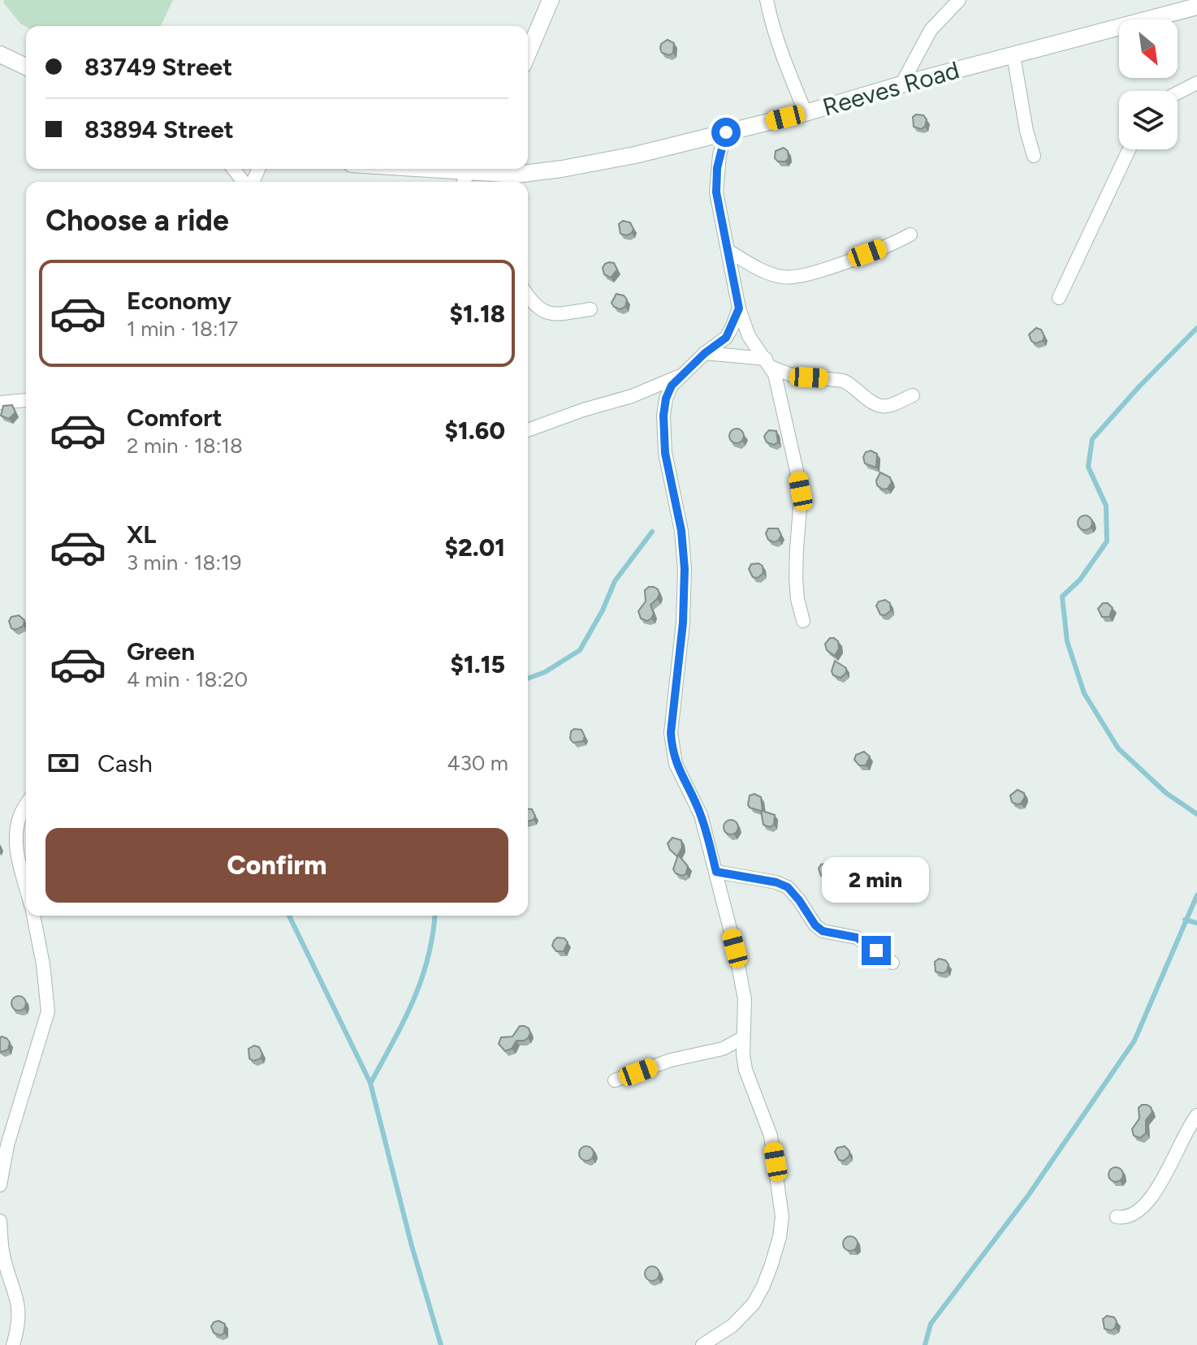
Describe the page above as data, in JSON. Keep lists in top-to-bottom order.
{
  "streets": {
    "street": ["Reeves Road"]
  },
  "north": "bottom right",
  "page": {
    "banner": ["83749 Street", "83894 Street"],
    "heading": "Choose a ride",
    "list": [
      {
        "name": "Economy",
        "note": "1 min · 18:17",
        "value": "$1.18"
      },
      {
        "name": "Comfort",
        "note": "2 min · 18:18",
        "value": "$1.60"
      },
      {
        "name": "XL",
        "note": "3 min · 18:19",
        "value": "$2.01"
      },
      {
        "name": "Green",
        "note": "4 min · 18:20",
        "value": "$1.15"
      }
    ],
    "pay": ["Cash", "430 m"],
    "buttons": "Confirm",
    "bubble": "2 min"
  }
}
